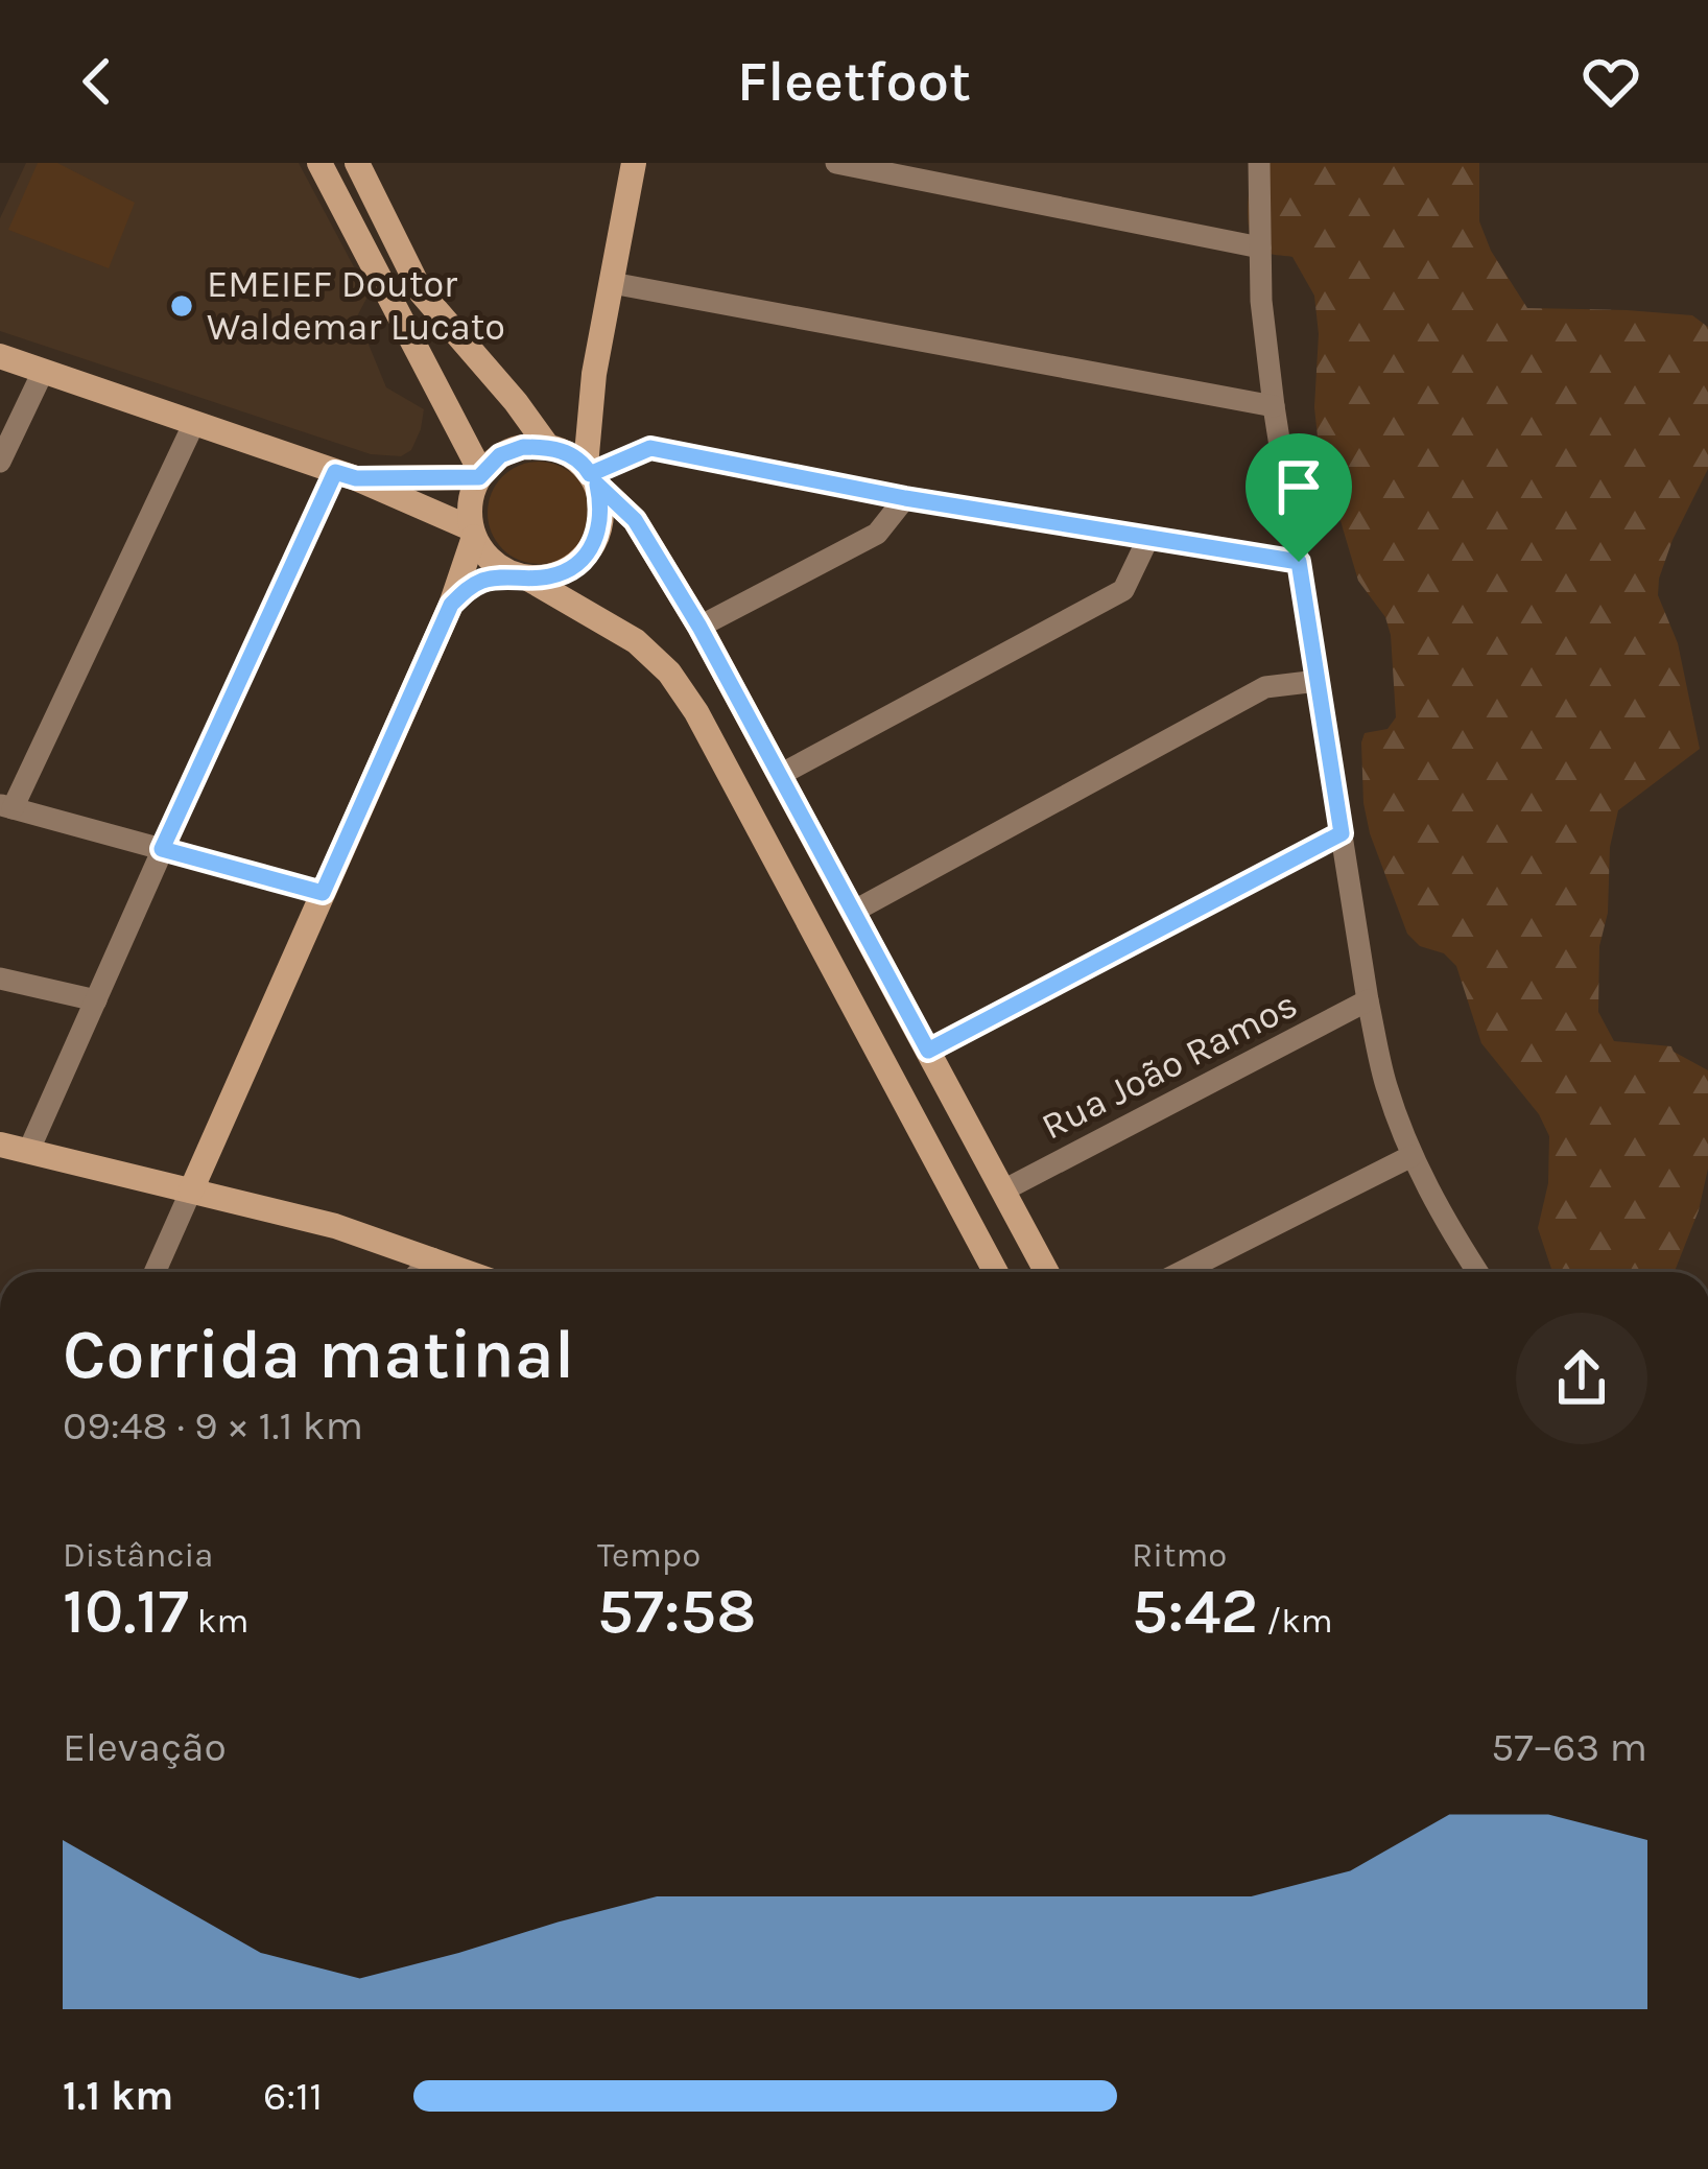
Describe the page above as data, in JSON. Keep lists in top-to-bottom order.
{
  "streets": {
    "street": ["Rua João Ramos"]
  },
  "places": ["EMEIEF Doutor Waldemar Lucato"],
  "page": {
    "header": "Fleetfoot",
    "heading": ["Corrida matinal", "09:48 · 9 × 1.1 km"],
    "stats": [
      ["Distância", "10.17 km"],
      ["Tempo", "57:58"],
      ["Ritmo", "5:42 /km"]
    ],
    "chart": ["Elevação", "57–63 m"],
    "list": [
      {
        "name": "1.1 km",
        "note": "6:11"
      }
    ]
  }
}
